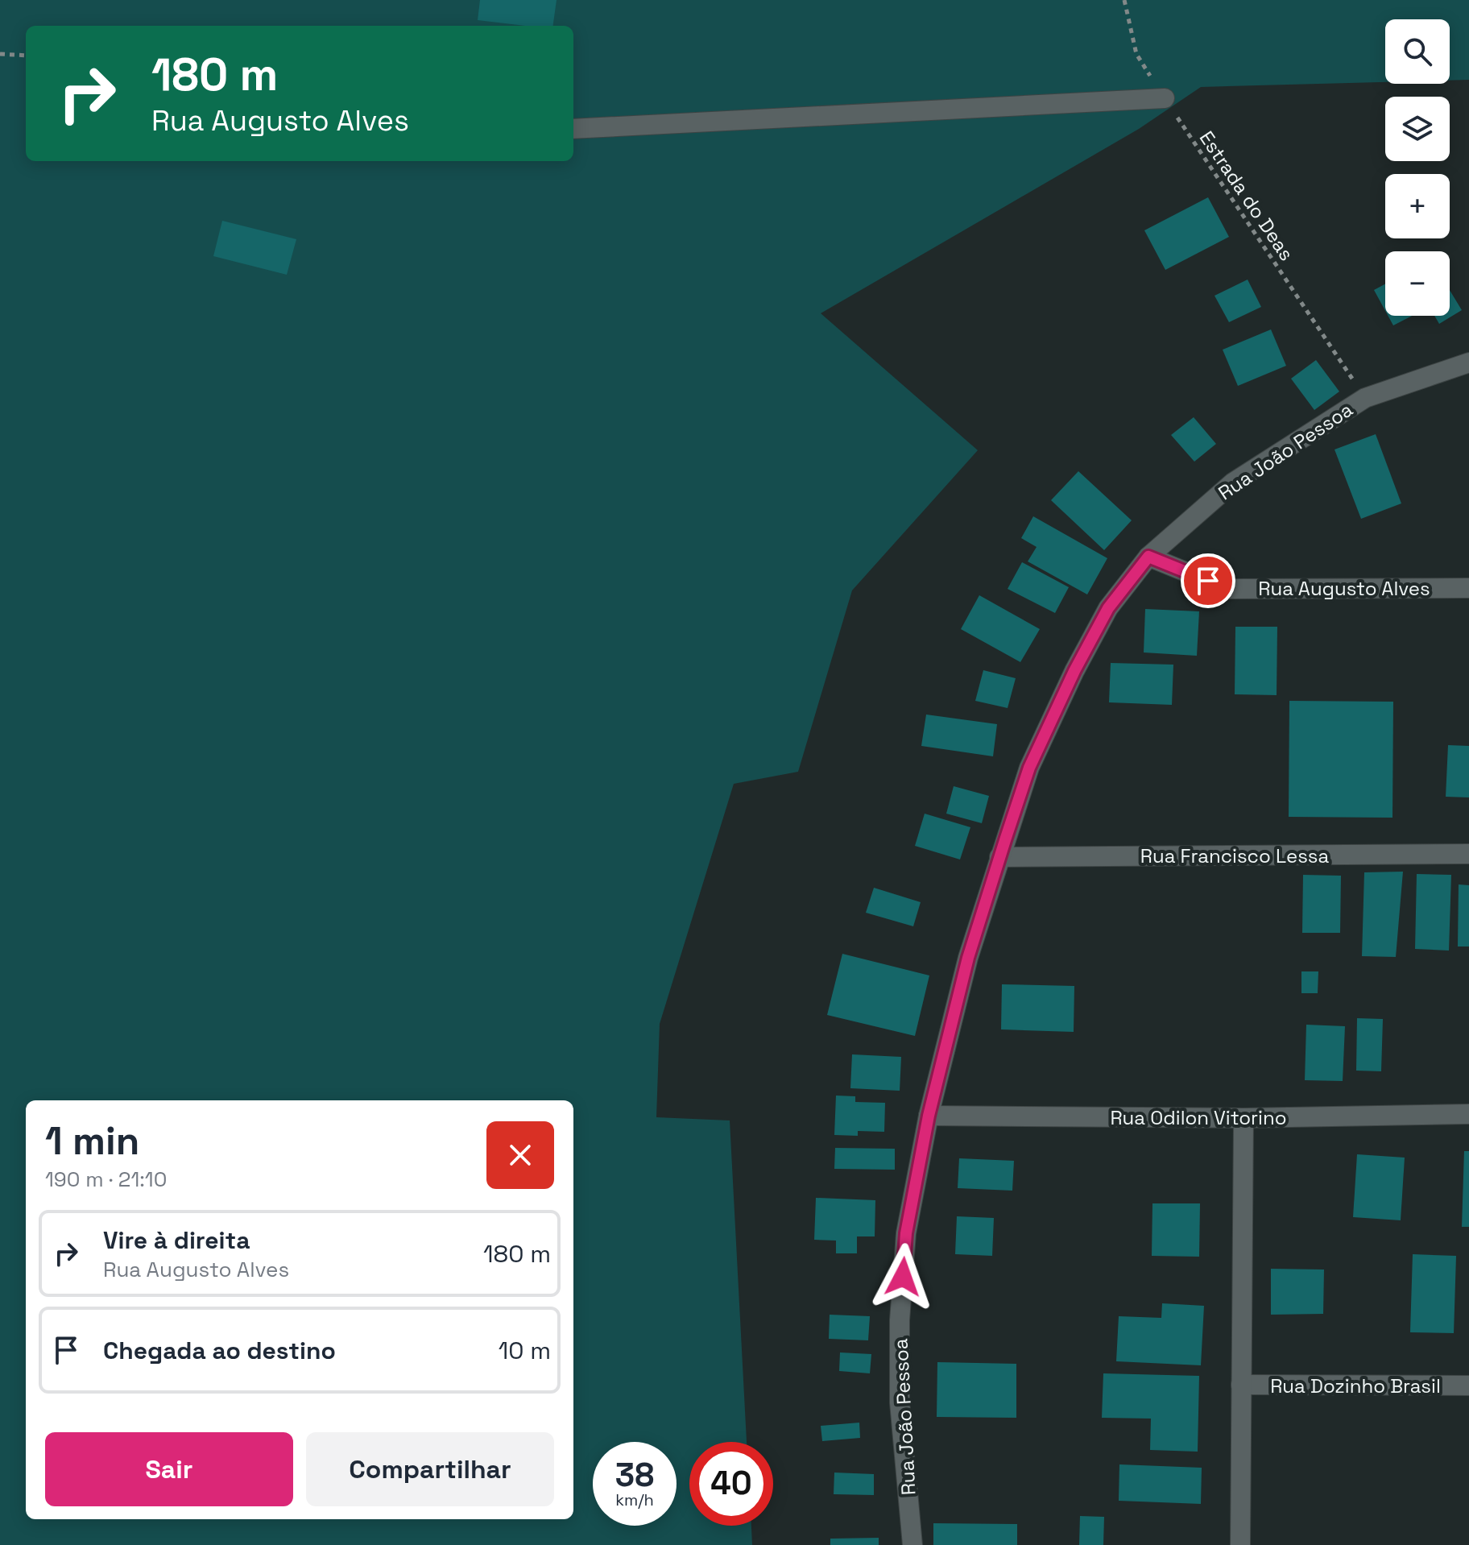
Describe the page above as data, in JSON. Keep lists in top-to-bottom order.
{
  "streets": {
    "street": [
      "Rua João Pessoa",
      "Rua Augusto Alves",
      "Rua Francisco Lessa",
      "Rua Odilon Vitorino",
      "Rua Dozinho Brasil"
    ],
    "path": ["Estrada do Deas"]
  },
  "crossings": [
    ["Estrada do Deas", "Rua João Pessoa"],
    ["Rua João Pessoa", "Rua Augusto Alves"],
    ["Rua João Pessoa", "Rua Francisco Lessa"],
    ["Rua João Pessoa", "Rua Odilon Vitorino"]
  ],
  "page": {
    "map_buttons": ["+", "−"],
    "turn": ["180 m", "Rua Augusto Alves"],
    "heading": ["1 min", "190 m · 21:10"],
    "list": [
      {
        "name": "Vire à direita",
        "note": "Rua Augusto Alves",
        "value": "180 m"
      },
      {
        "name": "Chegada ao destino",
        "value": "10 m"
      }
    ],
    "buttons": ["Sair", "Compartilhar"],
    "speed": "38 km/h",
    "limit": "40"
  }
}
